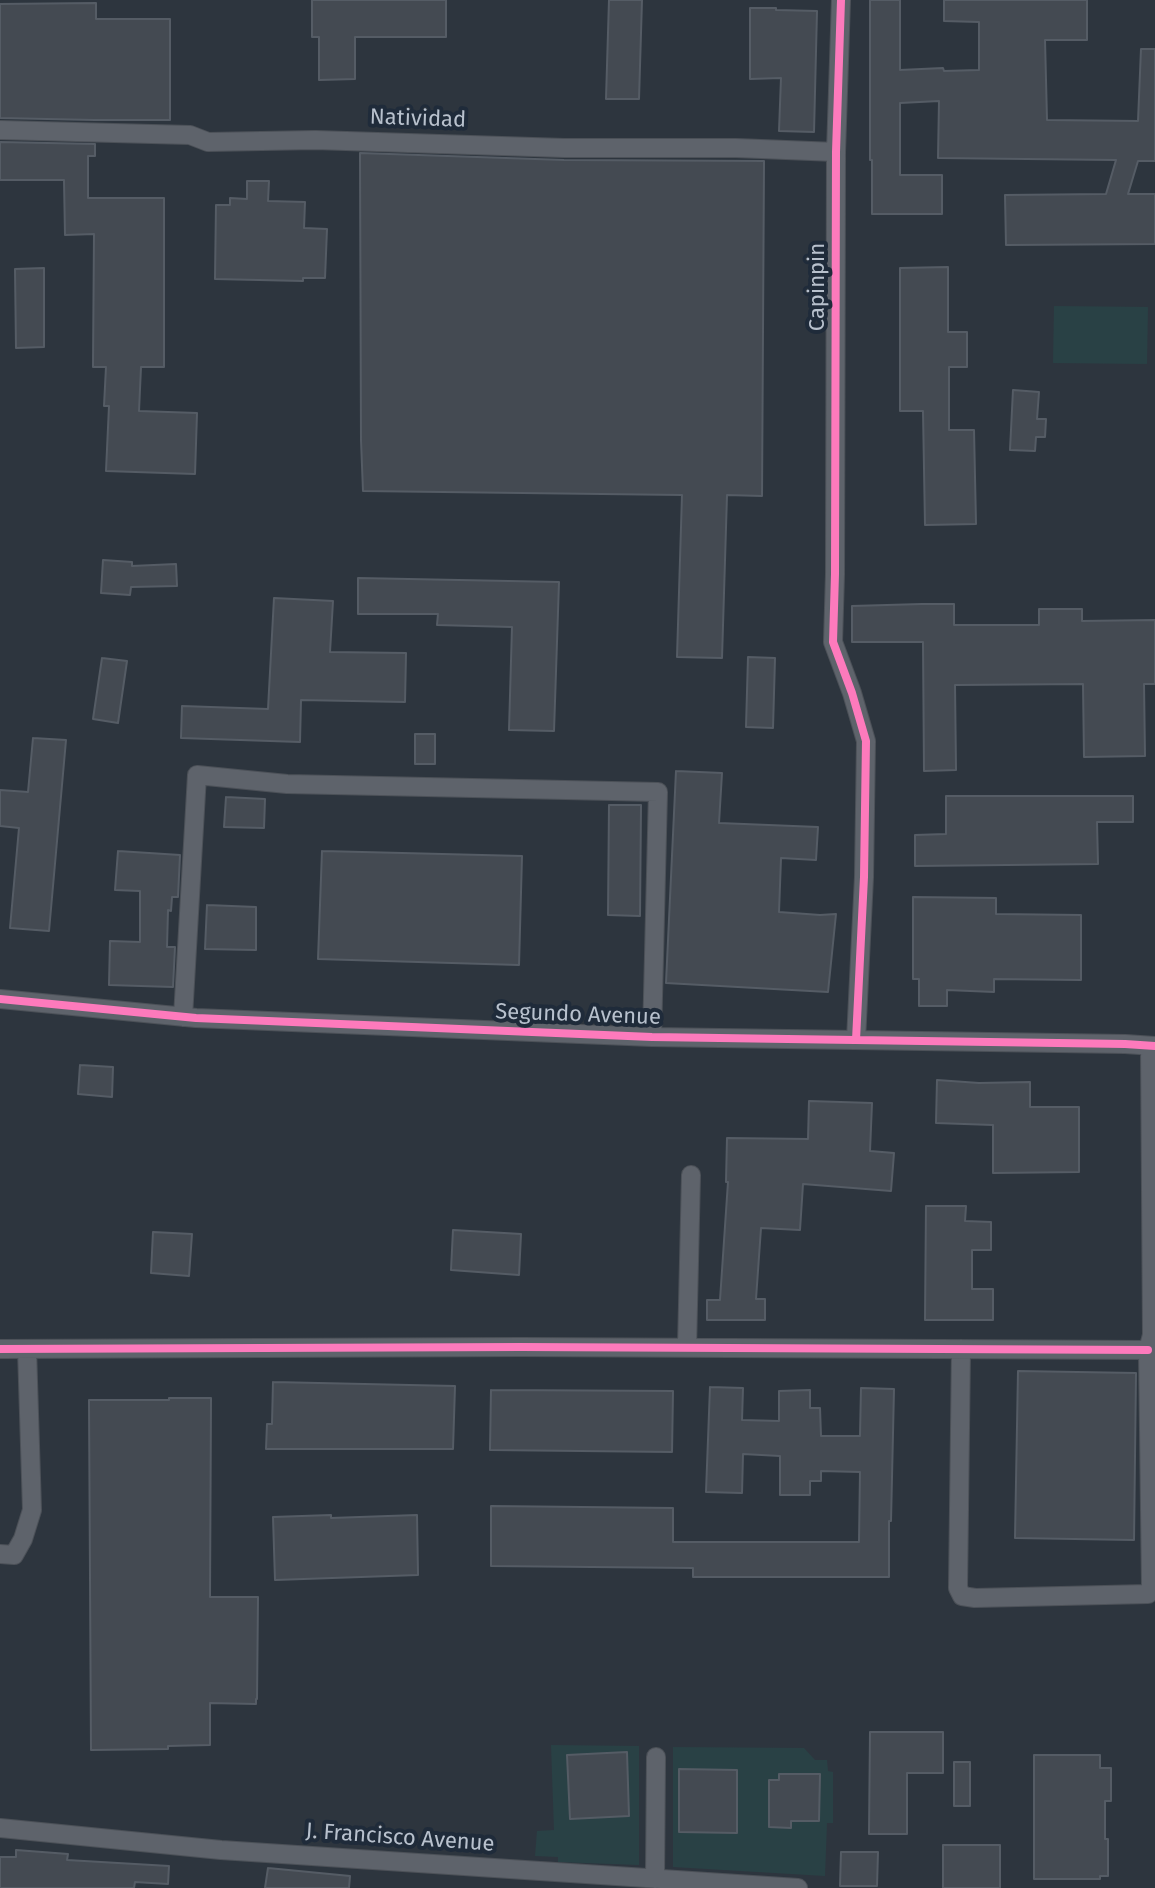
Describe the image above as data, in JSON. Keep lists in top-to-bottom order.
{
  "streets": {
    "street": [
      "Natividad",
      "Capinpin",
      "Segundo Avenue",
      "J. Francisco Avenue"
    ]
  },
  "crossings": [
    ["Natividad", "Capinpin"],
    ["Capinpin", "Segundo Avenue"]
  ]
}
